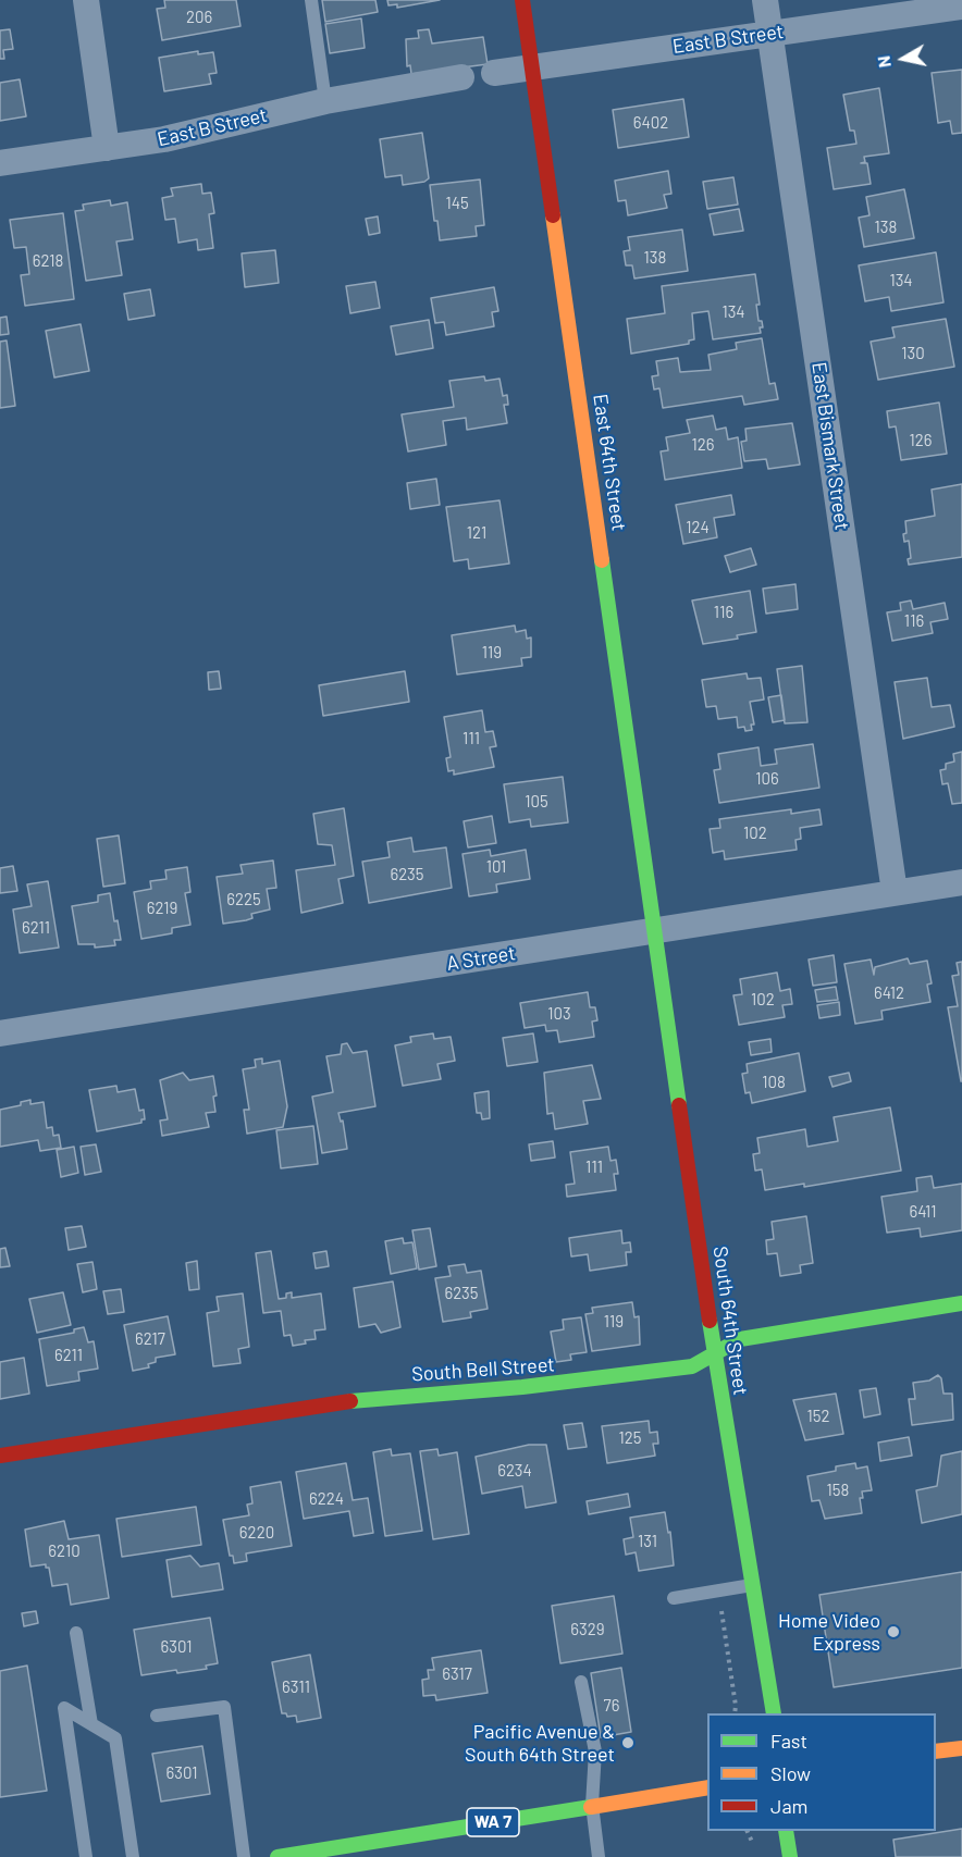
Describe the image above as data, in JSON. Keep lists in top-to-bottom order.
{
  "streets": {
    "street": [
      "East B Street",
      "East Bismark Street",
      "East 64th Street",
      "A Street",
      "South 64th Street",
      "South Bell Street",
      "WA 7"
    ]
  },
  "crossings": [
    ["East B Street", "East Bismark Street"],
    ["East B Street", "East 64th Street"],
    ["East Bismark Street", "A Street"],
    ["East 64th Street", "A Street"],
    ["East 64th Street", "South 64th Street"],
    ["A Street", "South 64th Street"],
    ["South 64th Street", "South Bell Street"]
  ],
  "places": ["Home Video Express", "Pacific Avenue & South 64th Street"],
  "house_numbers": [
    "206",
    "6402",
    "145",
    "138",
    "138",
    "6218",
    "134",
    "134",
    "130",
    "126",
    "126",
    "124",
    "121",
    "116",
    "116",
    "119",
    "111",
    "106",
    "105",
    "102",
    "101",
    "6235",
    "6225",
    "6219",
    "6211",
    "6412",
    "102",
    "103",
    "108",
    "111",
    "6411",
    "6235",
    "119",
    "6217",
    "6211",
    "152",
    "125",
    "6234",
    "158",
    "6224",
    "6220",
    "131",
    "6210",
    "6329",
    "6301",
    "6317",
    "6311",
    "76",
    "6301"
  ],
  "legend": ["Fast", "Slow", "Jam"],
  "north": "left"
}
